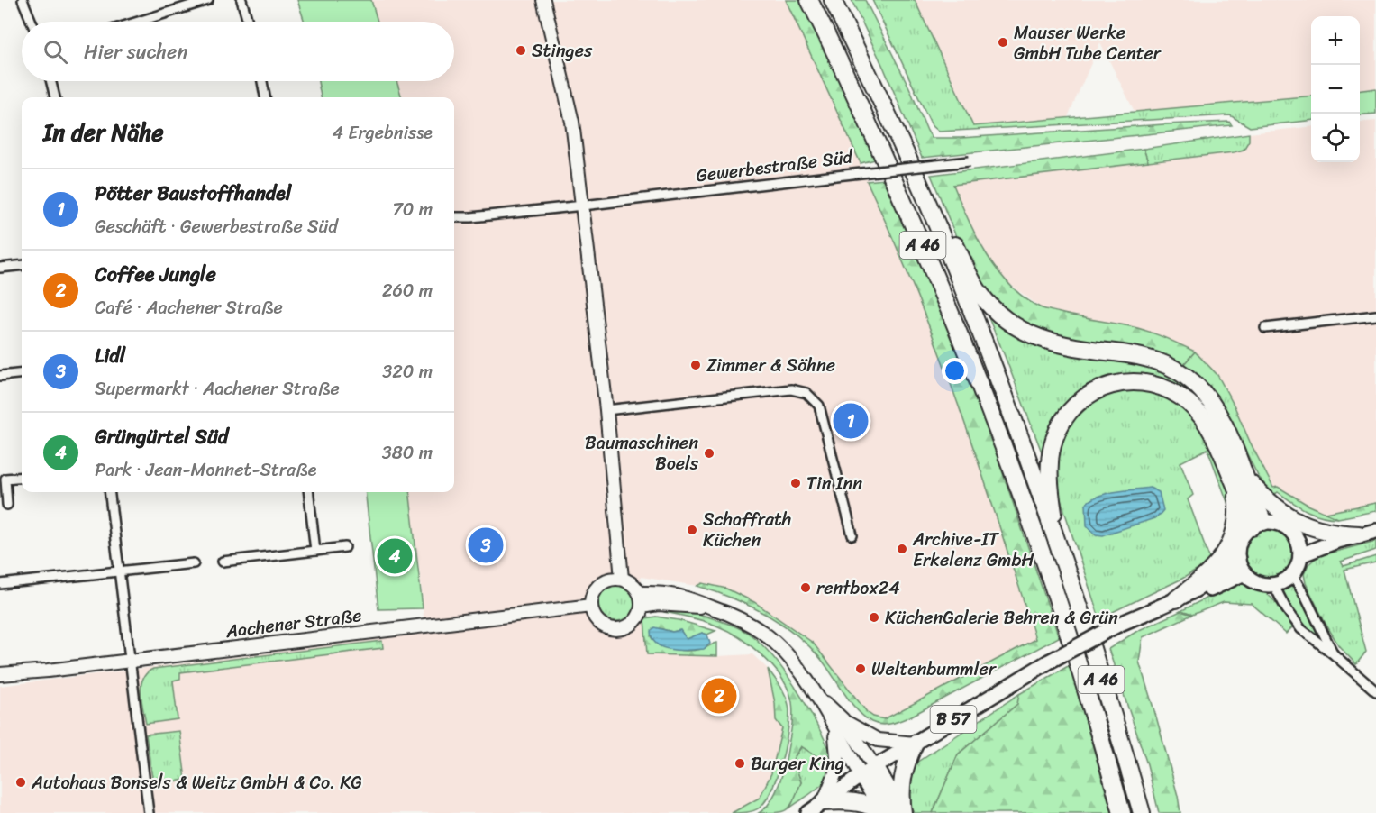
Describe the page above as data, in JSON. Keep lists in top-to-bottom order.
{
  "streets": {
    "highway": ["A 46"],
    "main road": ["Aachener Straße", "B 57"],
    "street": ["Gewerbestraße Süd"]
  },
  "places": [
    "Mauser Werke GmbH Tube Center",
    "Stinges",
    "Zimmer & Söhne",
    "Baumaschinen Boels",
    "Tin Inn",
    "Schaffrath Küchen",
    "Archive-IT Erkelenz GmbH",
    "rentbox24",
    "KüchenGalerie Behren & Grün",
    "Weltenbummler",
    "Burger King",
    "Autohaus Bonsels & Weitz GmbH & Co. KG"
  ],
  "page": {
    "map_buttons": ["+", "−"],
    "search": "Hier suchen",
    "heading": ["In der Nähe", "4 Ergebnisse"],
    "list": [
      {
        "mark": "1",
        "name": "Pötter Baustoffhandel",
        "note": "Geschäft · Gewerbestraße Süd",
        "value": "70 m"
      },
      {
        "mark": "2",
        "name": "Coffee Jungle",
        "note": "Café · Aachener Straße",
        "value": "260 m"
      },
      {
        "mark": "3",
        "name": "Lidl",
        "note": "Supermarkt · Aachener Straße",
        "value": "320 m"
      },
      {
        "mark": "4",
        "name": "Grüngürtel Süd",
        "note": "Park · Jean-Monnet-Straße",
        "value": "380 m"
      }
    ],
    "pins": [
      "1",
      "3",
      "4",
      "2"
    ]
  }
}
